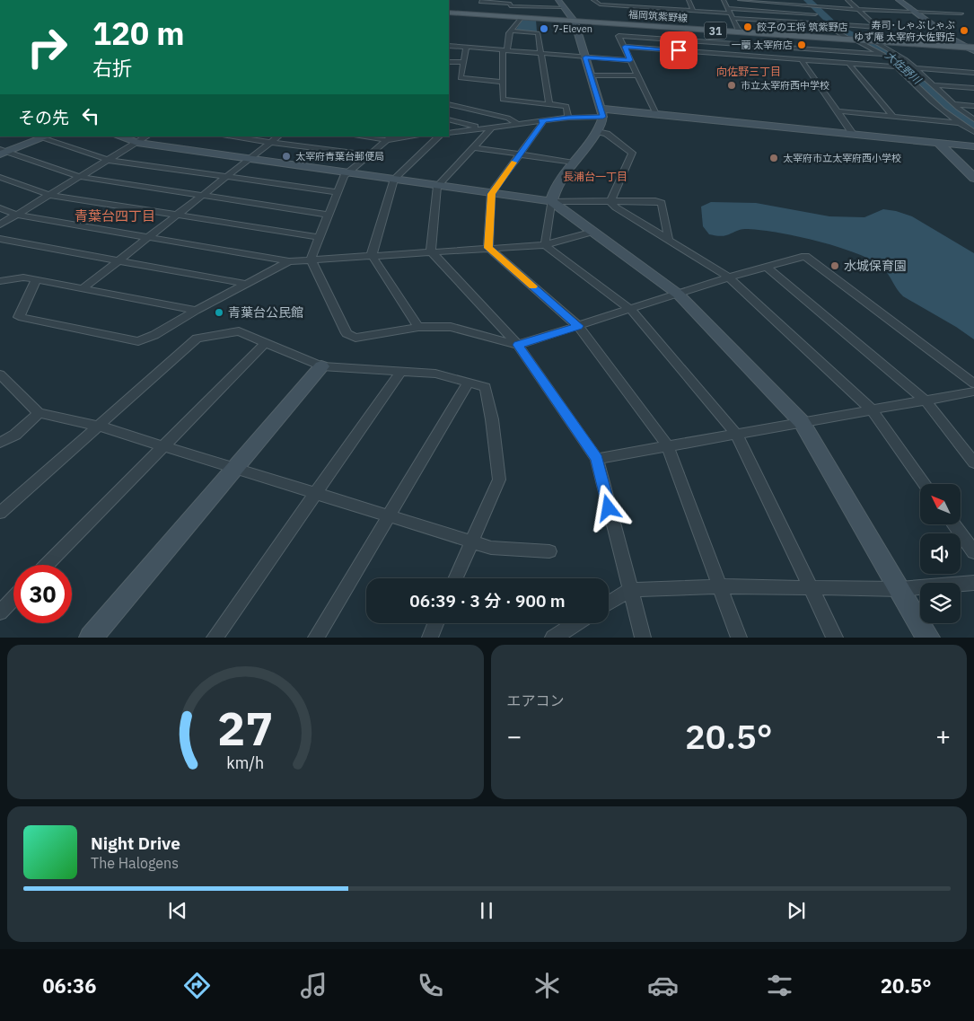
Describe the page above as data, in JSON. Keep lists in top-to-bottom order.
{
  "streets": {
    "main road": ["福岡筑紫野線", "31"]
  },
  "districts": ["向佐野三丁目", "長浦台一丁目", "青葉台四丁目"],
  "water": ["大佐野川"],
  "places": [
    "餃子の王将 筑紫野店",
    "7-Eleven",
    "寿司･しゃぶしゃぶ ゆず庵 太宰府大佐野店",
    "一蘭 太宰府店",
    "市立太宰府西中学校",
    "太宰府青葉台郵便局",
    "太宰府市立太宰府西小学校",
    "水城保育園",
    "青葉台公民館"
  ],
  "north": "top left",
  "page": {
    "turn": ["120 m", "右折"],
    "then": "その先",
    "limit": "30",
    "trip": "06:39 · 3 分 · 900 m",
    "tile": "エアコン",
    "heat": ["−", "20.5°", "+"],
    "song": ["Night Drive", "The Halogens"],
    "tabs": ["06:36", "20.5°"],
    "gauge": ["27", "km/h"]
  }
}
